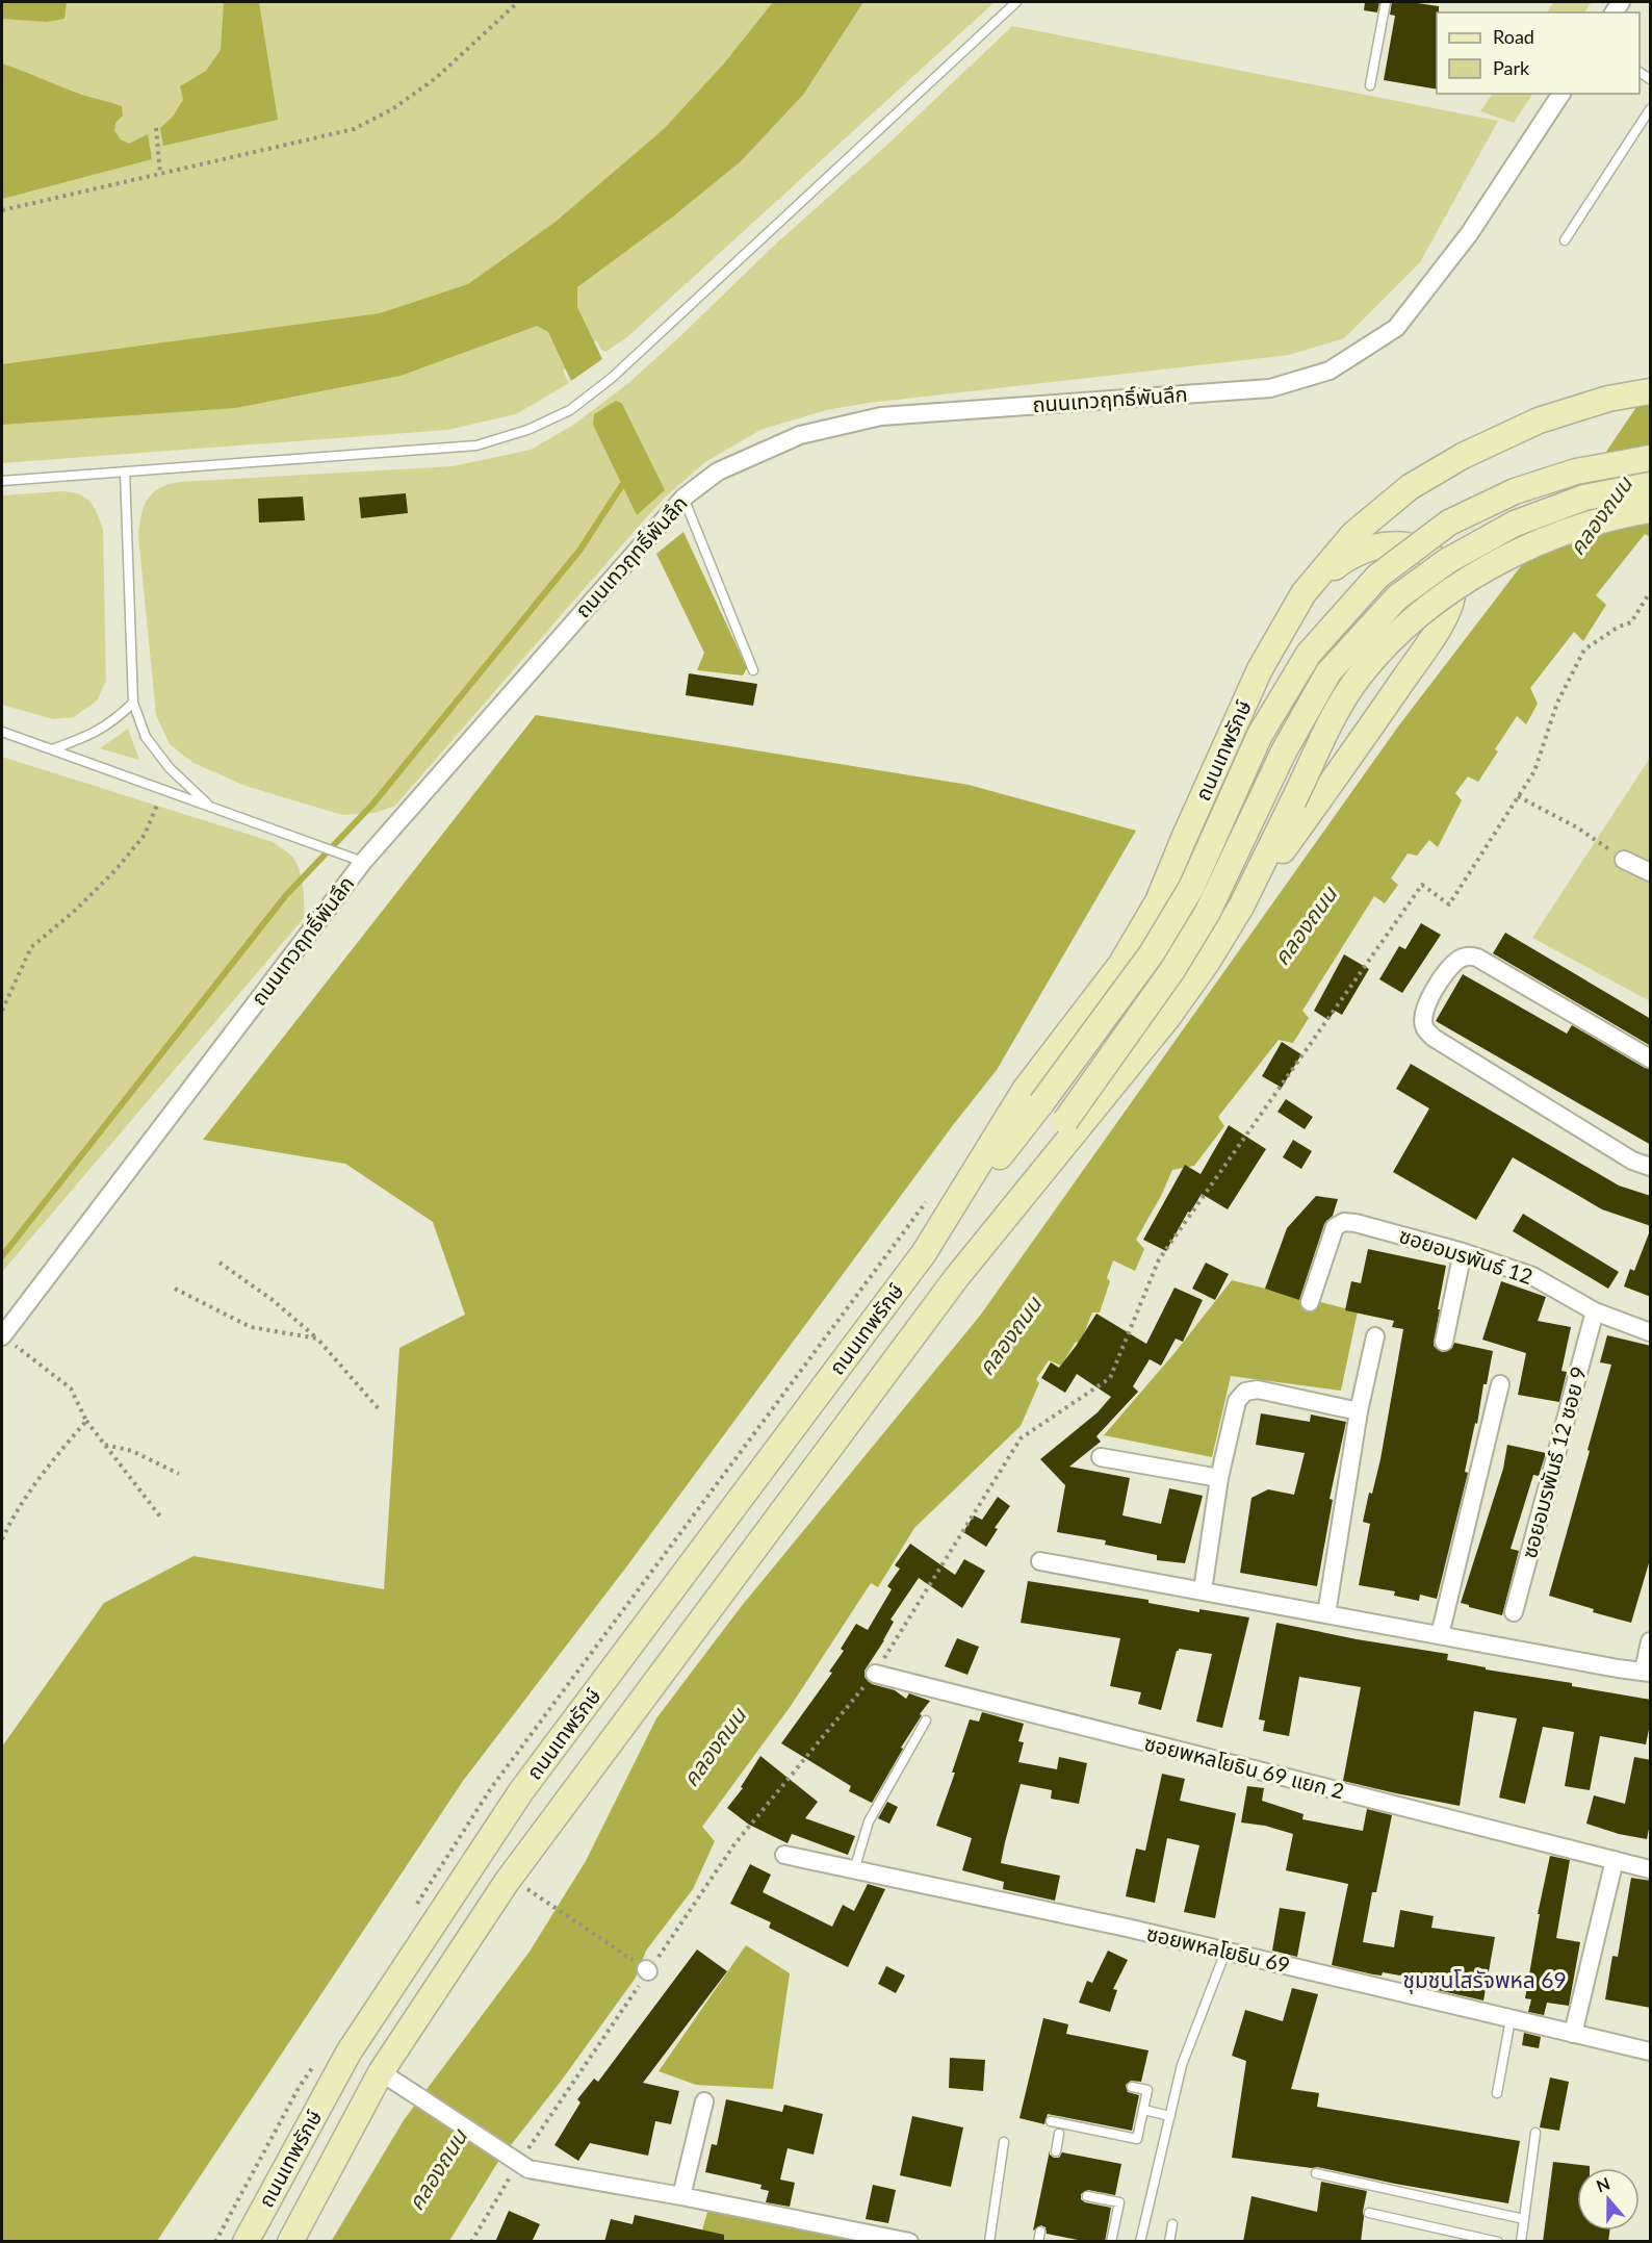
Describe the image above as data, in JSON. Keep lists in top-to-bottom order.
{
  "streets": {
    "main road": ["ถนนเทพรักษ์"],
    "street": [
      "ถนนเทวฤทธิ์พันลึก",
      "ซอยอมรพันธ์ 12",
      "ซอยอมรพันธ์ 12 ซอย 9",
      "ซอยพหลโยธิน 69 แยก 2",
      "ซอยพหลโยธิน 69"
    ]
  },
  "crossings": [
    ["ซอยอมรพันธ์ 12", "ซอยอมรพันธ์ 12 ซอย 9"]
  ],
  "districts": ["ชุมชนโสรัจพหล 69"],
  "water": ["คลองถนน"],
  "legend": ["Road", "Park"],
  "north": "top"
}
